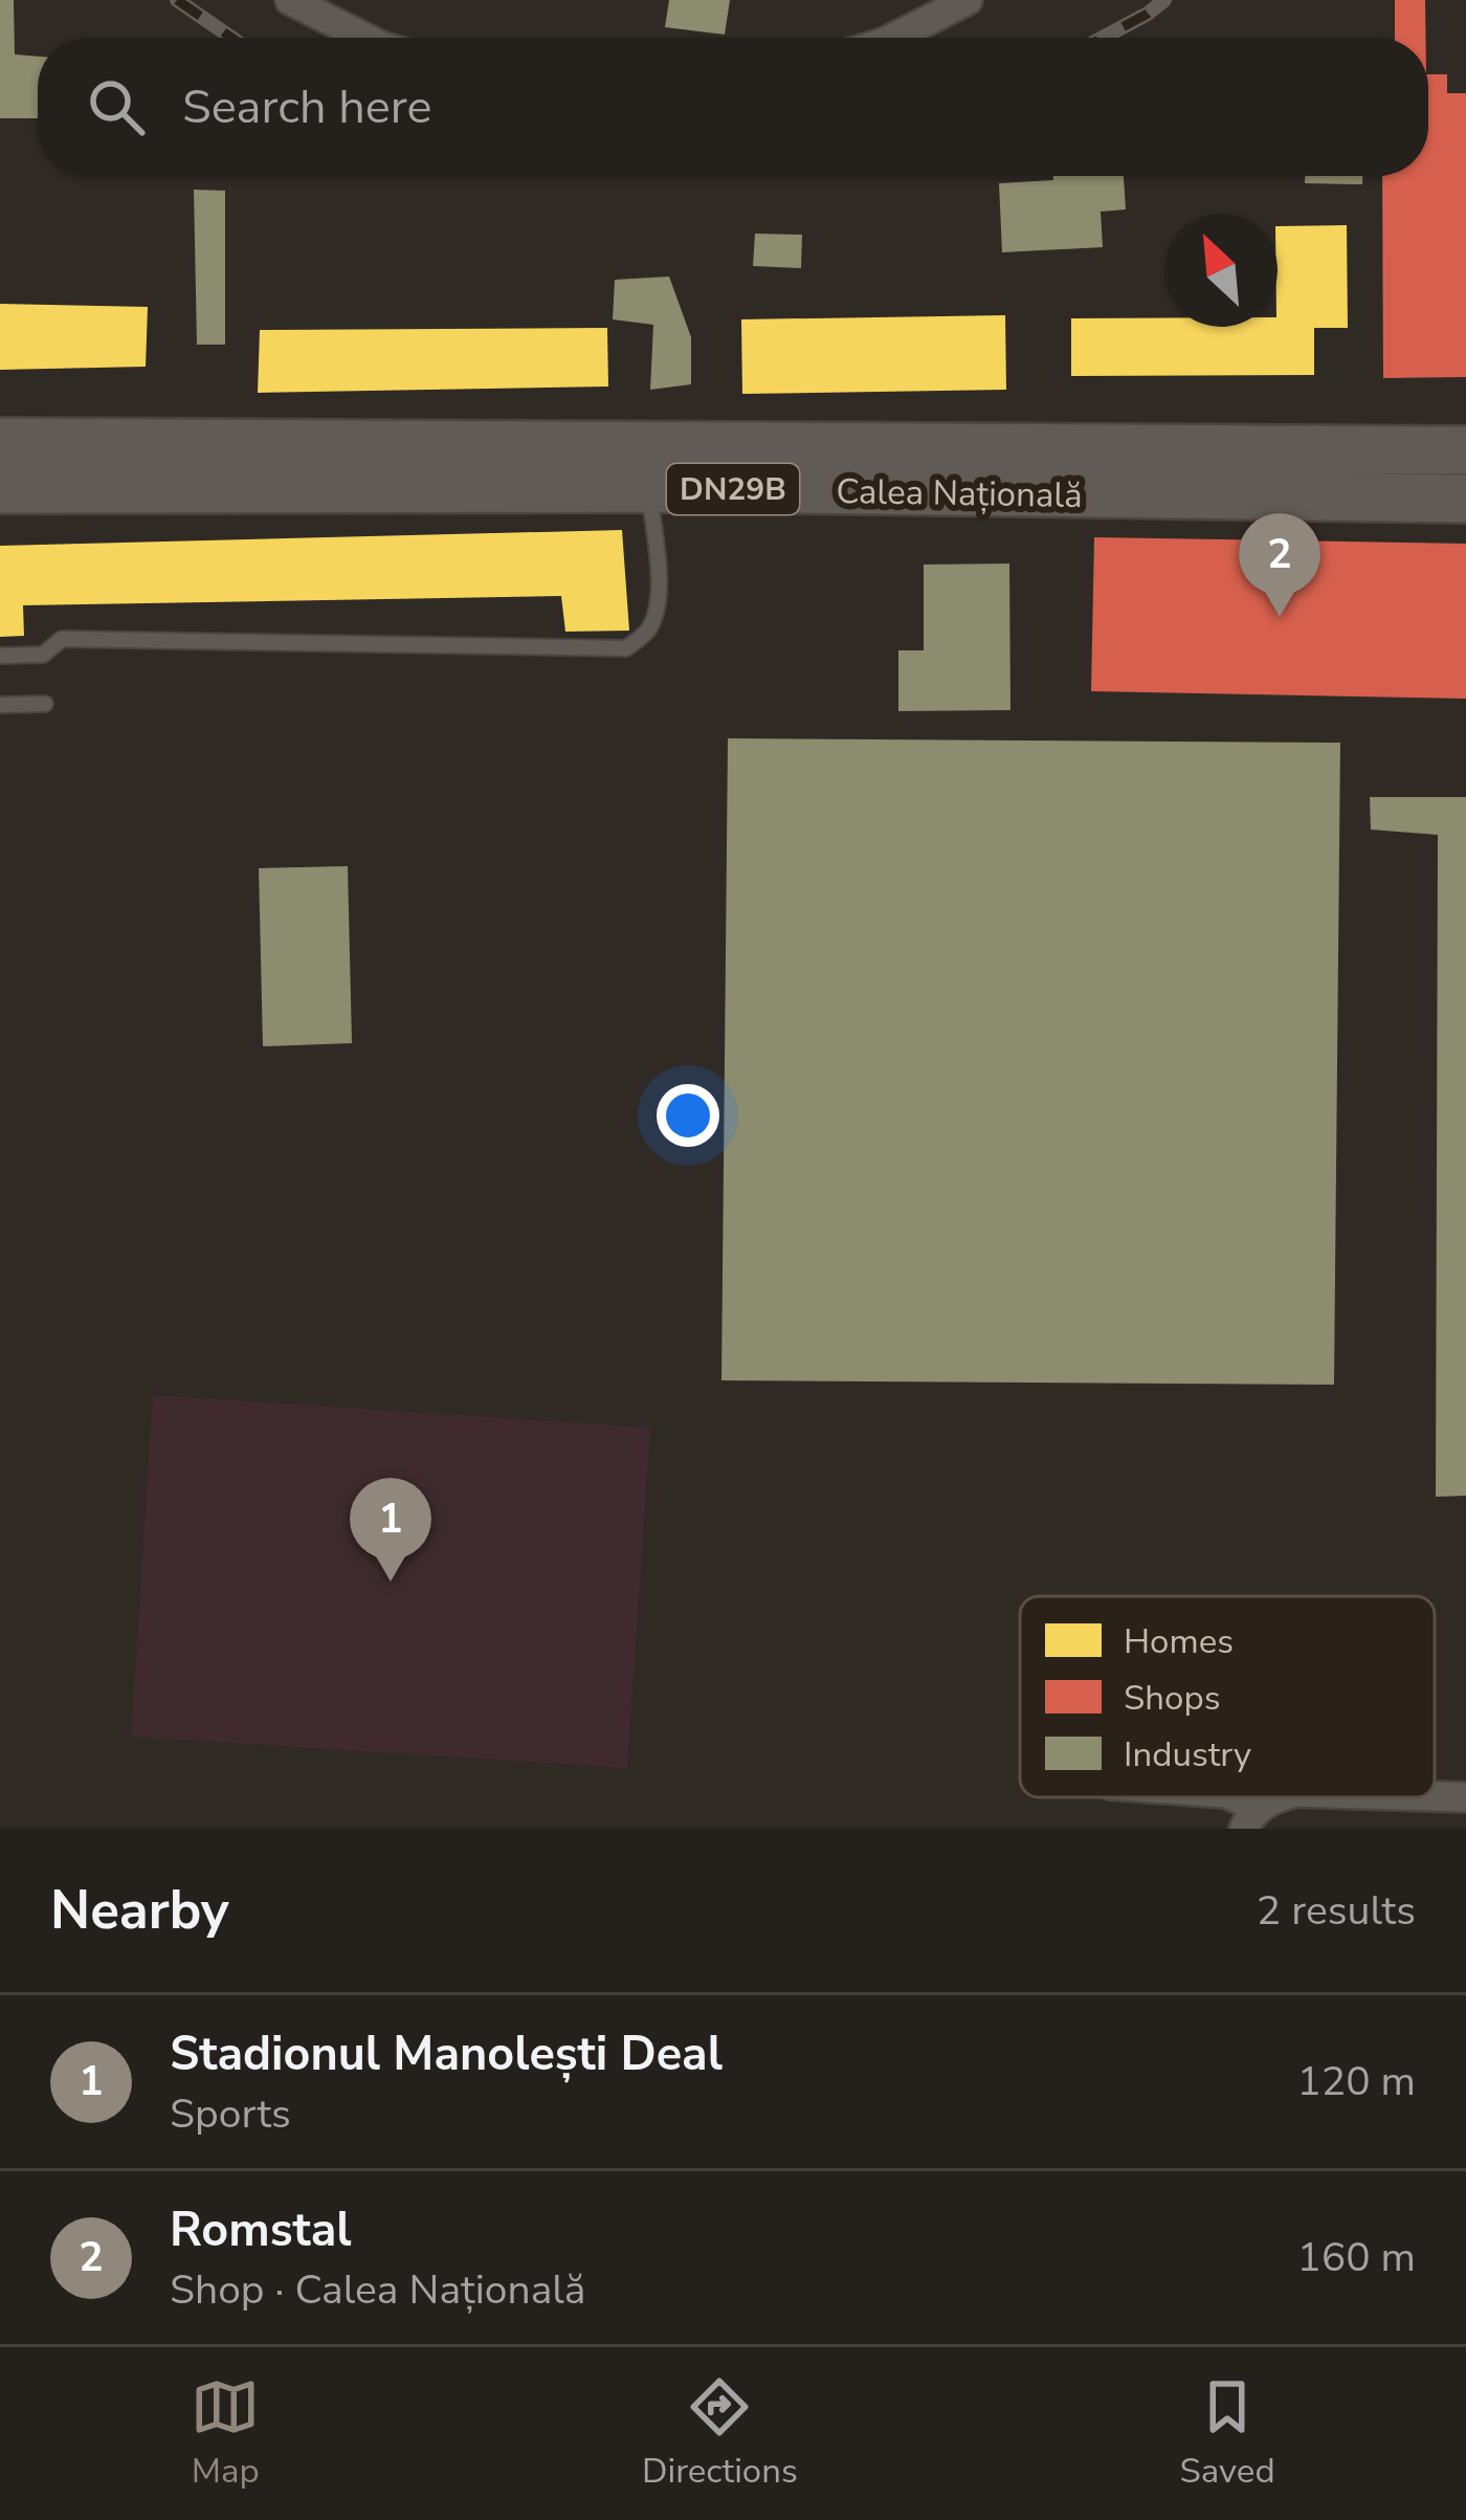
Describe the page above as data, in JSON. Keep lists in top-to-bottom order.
{
  "streets": {
    "main road": ["DN29B", "Calea Națională"]
  },
  "legend": ["Homes", "Shops", "Industry"],
  "north": "top left",
  "page": {
    "search": "Search here",
    "pins": ["2", "1"],
    "heading": ["Nearby", "2 results"],
    "list": [
      {
        "mark": "1",
        "name": "Stadionul Manolești Deal",
        "note": "Sports",
        "value": "120 m"
      },
      {
        "mark": "2",
        "name": "Romstal",
        "note": "Shop · Calea Națională",
        "value": "160 m"
      }
    ],
    "nav": ["Map", "Directions", "Saved"]
  }
}
